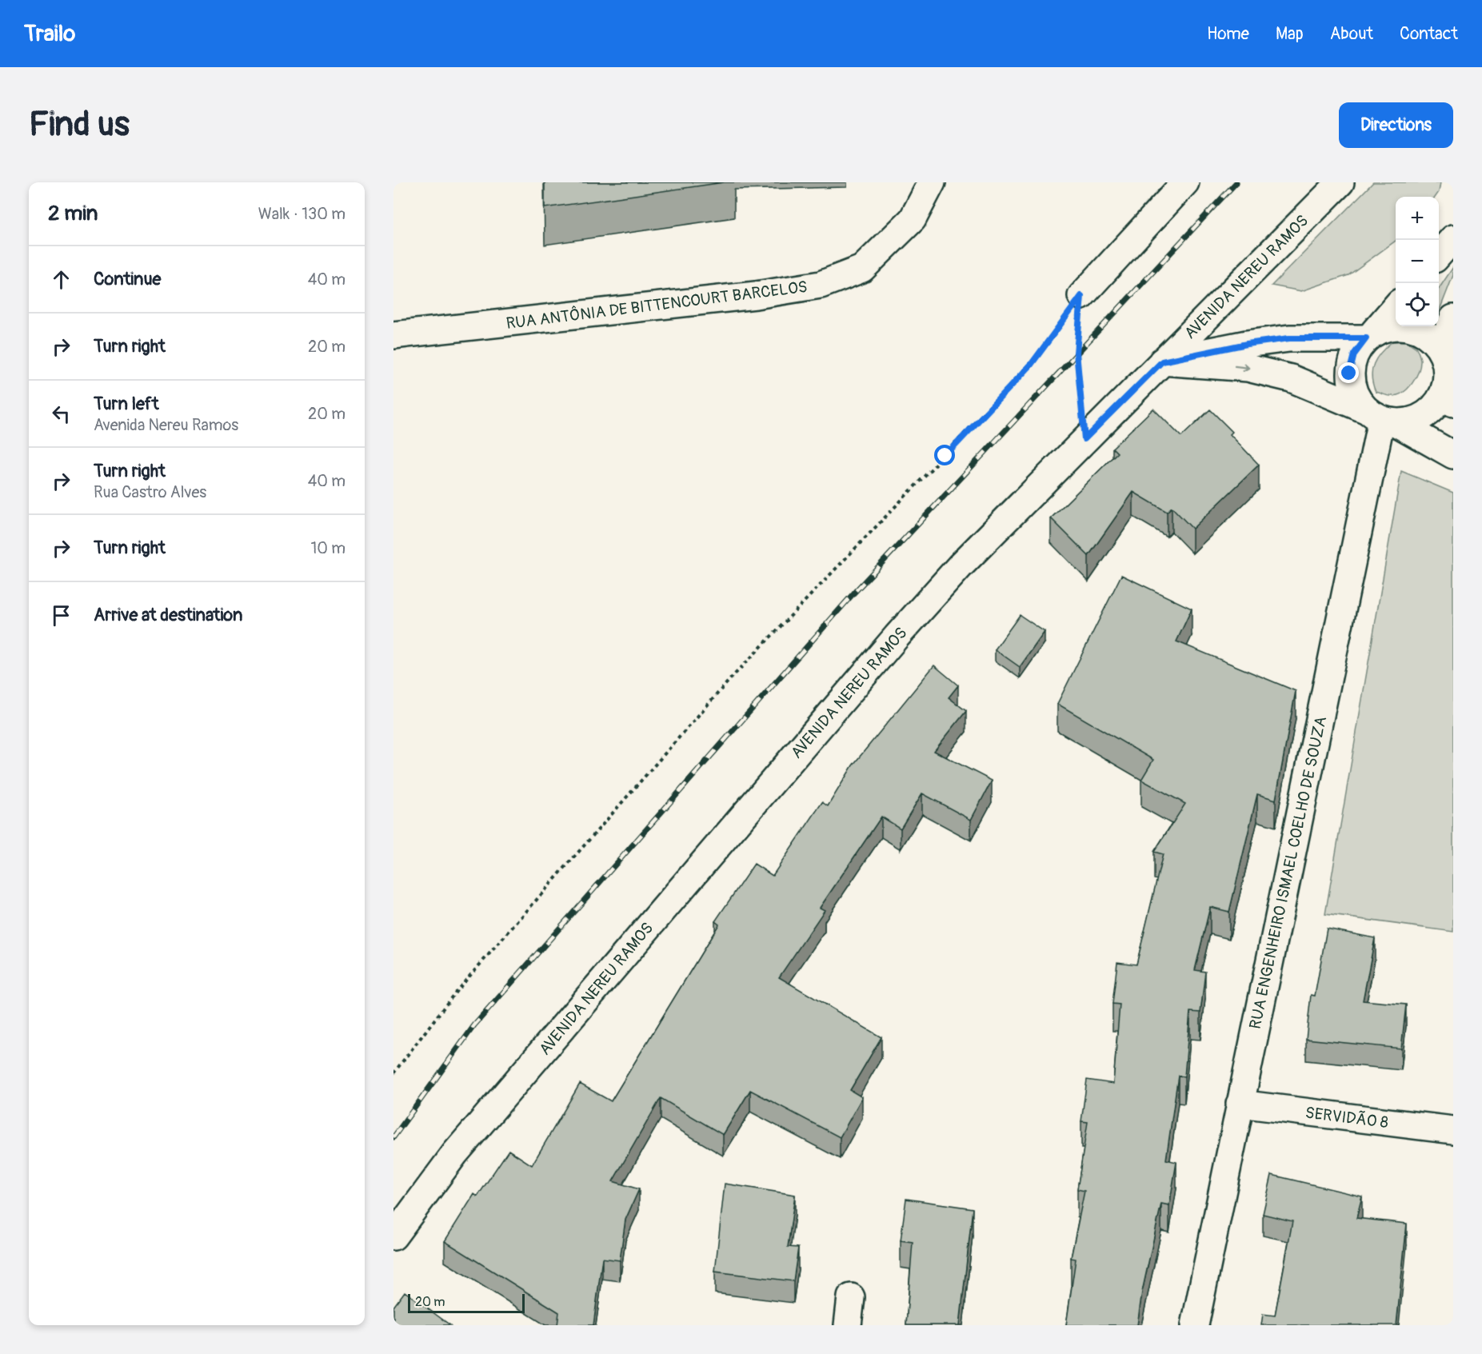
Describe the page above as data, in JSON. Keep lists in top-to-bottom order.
{
  "streets": {
    "main road": [
      "AVENIDA NEREU RAMOS",
      "RUA ANTÔNIA DE BITTENCOURT BARCELOS",
      "RUA ENGENHEIRO ISMAEL COELHO DE SOUZA",
      "SERVIDÃO 8"
    ]
  },
  "crossings": [
    ["RUA ENGENHEIRO ISMAEL COELHO DE SOUZA", "SERVIDÃO 8"]
  ],
  "scale_bar": "20 m",
  "page": {
    "header": "Trailo",
    "nav": [
      "Home",
      "Map",
      "About",
      "Contact"
    ],
    "buttons": "Directions",
    "title": "Find us",
    "heading": ["2 min", "Walk · 130 m"],
    "map_buttons": ["+", "−"],
    "list": [
      ["Continue", "40 m"],
      ["Turn right", "20 m"],
      ["Turn left", "Avenida Nereu Ramos", "20 m"],
      ["Turn right", "Rua Castro Alves", "40 m"],
      ["Turn right", "10 m"],
      "Arrive at destination"
    ],
    "scale": "20 m"
  }
}
